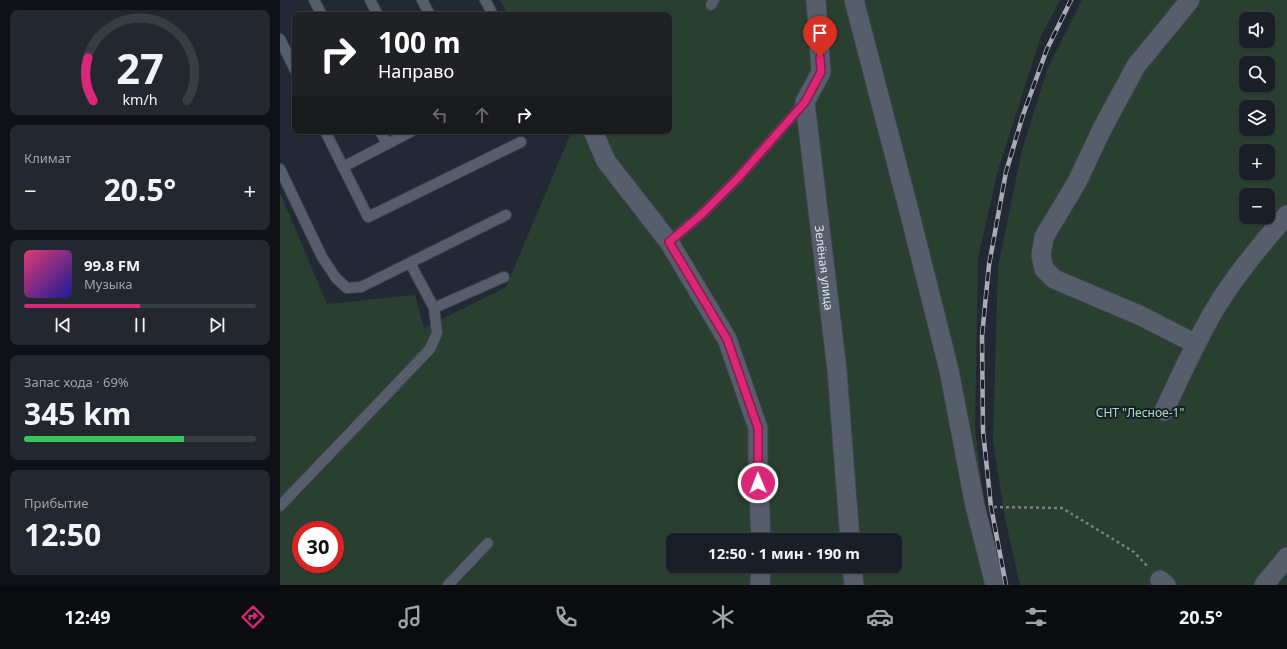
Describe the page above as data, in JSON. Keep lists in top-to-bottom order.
{
  "streets": {
    "street": ["Зелёная улица"]
  },
  "parks": ["СНТ \"Лесное-1\""],
  "page": {
    "map_buttons": ["+", "−"],
    "turn": ["100 m", "Направо"],
    "tile": [
      "Климат",
      ["Запас хода · 69%", "345 km"],
      ["Прибытие", "12:50"]
    ],
    "heat": ["−", "20.5°", "+"],
    "song": ["99.8 FM", "Музыка"],
    "limit": "30",
    "trip": "12:50 · 1 мин · 190 m",
    "tabs": ["12:49", "20.5°"],
    "gauge": ["27", "km/h"]
  }
}
